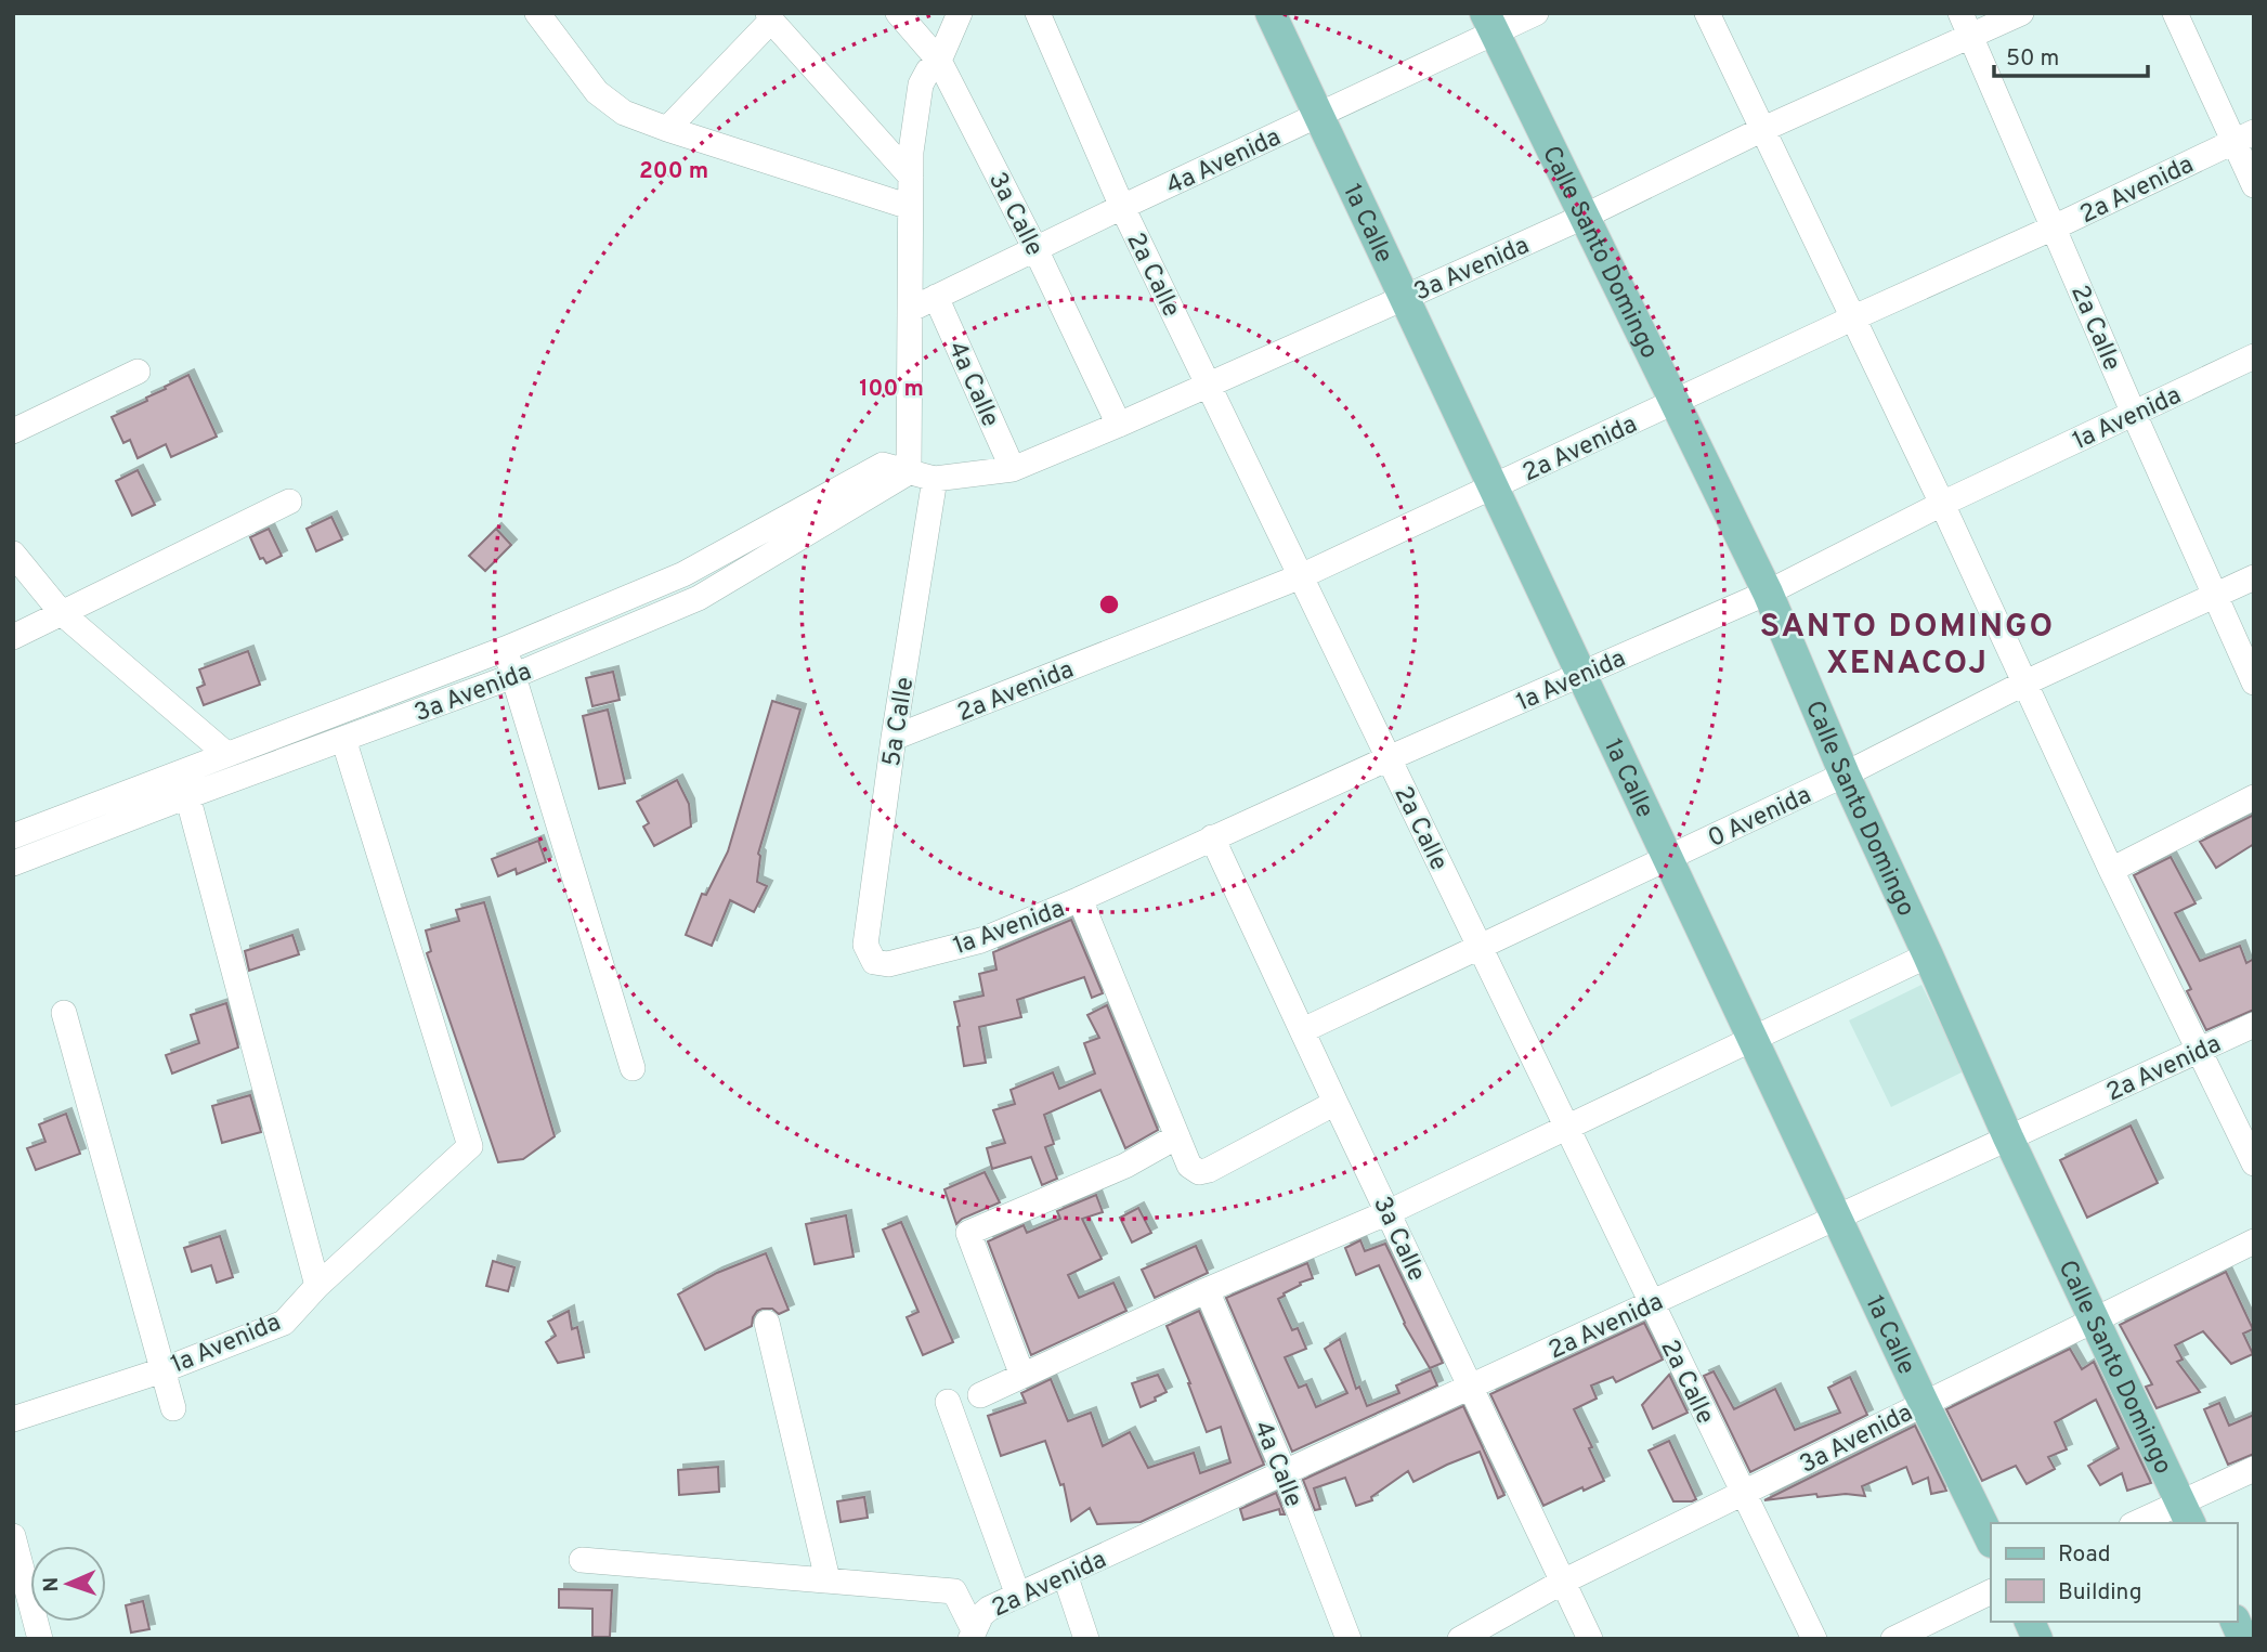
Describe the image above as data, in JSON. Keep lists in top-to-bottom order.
{
  "streets": {
    "main road": ["1a Calle", "Calle Santo Domingo"],
    "street": [
      "4a Avenida",
      "2a Avenida",
      "3a Calle",
      "3a Avenida",
      "2a Calle",
      "4a Calle",
      "1a Avenida",
      "5a Calle",
      "0 Avenida"
    ]
  },
  "crossings": [
    ["4a Avenida", "3a Calle"],
    ["4a Avenida", "1a Calle"],
    ["4a Avenida", "Calle Santo Domingo"],
    ["4a Avenida", "2a Calle"],
    ["4a Avenida", "4a Calle"],
    ["2a Avenida", "3a Calle"],
    ["2a Avenida", "1a Calle"],
    ["2a Avenida", "Calle Santo Domingo"],
    ["2a Avenida", "2a Calle"],
    ["2a Avenida", "4a Calle"],
    ["2a Avenida", "5a Calle"],
    ["3a Calle", "3a Avenida"],
    ["3a Calle", "1a Avenida"],
    ["3a Calle", "0 Avenida"],
    ["1a Calle", "3a Avenida"],
    ["1a Calle", "1a Avenida"],
    ["1a Calle", "0 Avenida"],
    ["Calle Santo Domingo", "3a Avenida"],
    ["Calle Santo Domingo", "1a Avenida"],
    ["Calle Santo Domingo", "0 Avenida"],
    ["3a Avenida", "2a Calle"],
    ["3a Avenida", "4a Calle"],
    ["3a Avenida", "1a Avenida"],
    ["3a Avenida", "5a Calle"],
    ["2a Calle", "1a Avenida"],
    ["2a Calle", "0 Avenida"],
    ["1a Avenida", "5a Calle"]
  ],
  "districts": ["SANTO DOMINGO XENACOJ"],
  "legend": ["Road", "Building"],
  "scale_bar": "50 m",
  "north": "left",
  "rings": ["200 m", "100 m"]
}
